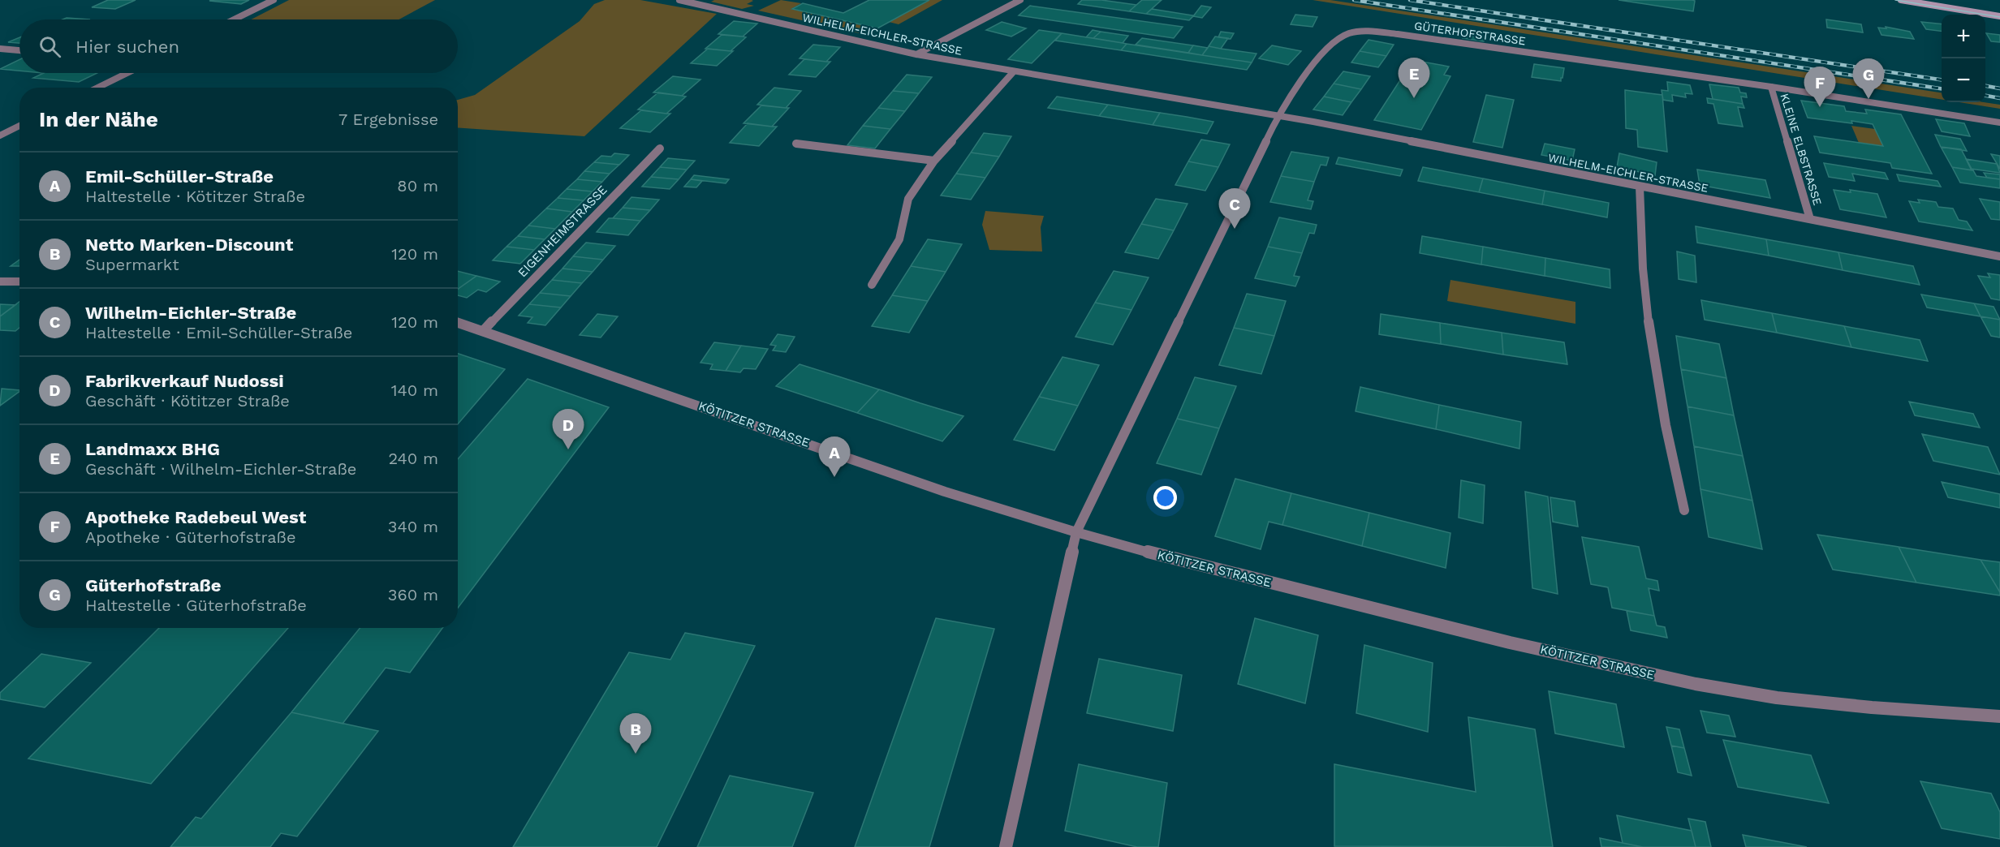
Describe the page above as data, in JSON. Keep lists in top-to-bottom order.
{
  "streets": {
    "street": [
      "GÜTERHOFSTRASSE",
      "WILHELM-EICHLER-STRASSE",
      "KLEINE ELBSTRASSE",
      "EIGENHEIMSTRASSE",
      "KÖTITZER STRASSE"
    ]
  },
  "crossings": [
    ["GÜTERHOFSTRASSE", "WILHELM-EICHLER-STRASSE"],
    ["GÜTERHOFSTRASSE", "KLEINE ELBSTRASSE"],
    ["WILHELM-EICHLER-STRASSE", "KLEINE ELBSTRASSE"],
    ["EIGENHEIMSTRASSE", "KÖTITZER STRASSE"]
  ],
  "page": {
    "map_buttons": ["+", "−"],
    "search": "Hier suchen",
    "pins": [
      "E",
      "G",
      "F",
      "C",
      "D",
      "A",
      "B"
    ],
    "heading": ["In der Nähe", "7 Ergebnisse"],
    "list": [
      {
        "mark": "A",
        "name": "Emil-Schüller-Straße",
        "note": "Haltestelle · Kötitzer Straße",
        "value": "80 m"
      },
      {
        "mark": "B",
        "name": "Netto Marken-Discount",
        "note": "Supermarkt",
        "value": "120 m"
      },
      {
        "mark": "C",
        "name": "Wilhelm-Eichler-Straße",
        "note": "Haltestelle · Emil-Schüller-Straße",
        "value": "120 m"
      },
      {
        "mark": "D",
        "name": "Fabrikverkauf Nudossi",
        "note": "Geschäft · Kötitzer Straße",
        "value": "140 m"
      },
      {
        "mark": "E",
        "name": "Landmaxx BHG",
        "note": "Geschäft · Wilhelm-Eichler-Straße",
        "value": "240 m"
      },
      {
        "mark": "F",
        "name": "Apotheke Radebeul West",
        "note": "Apotheke · Güterhofstraße",
        "value": "340 m"
      },
      {
        "mark": "G",
        "name": "Güterhofstraße",
        "note": "Haltestelle · Güterhofstraße",
        "value": "360 m"
      }
    ]
  }
}
